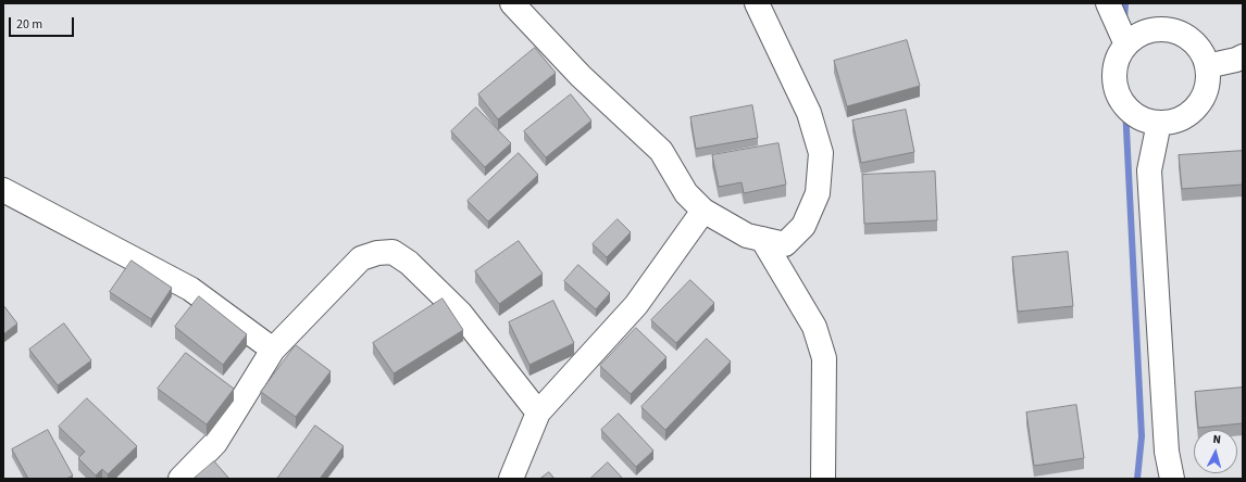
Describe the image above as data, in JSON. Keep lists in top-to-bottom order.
{
  "scale_bar": "20 m",
  "north": "top"
}
